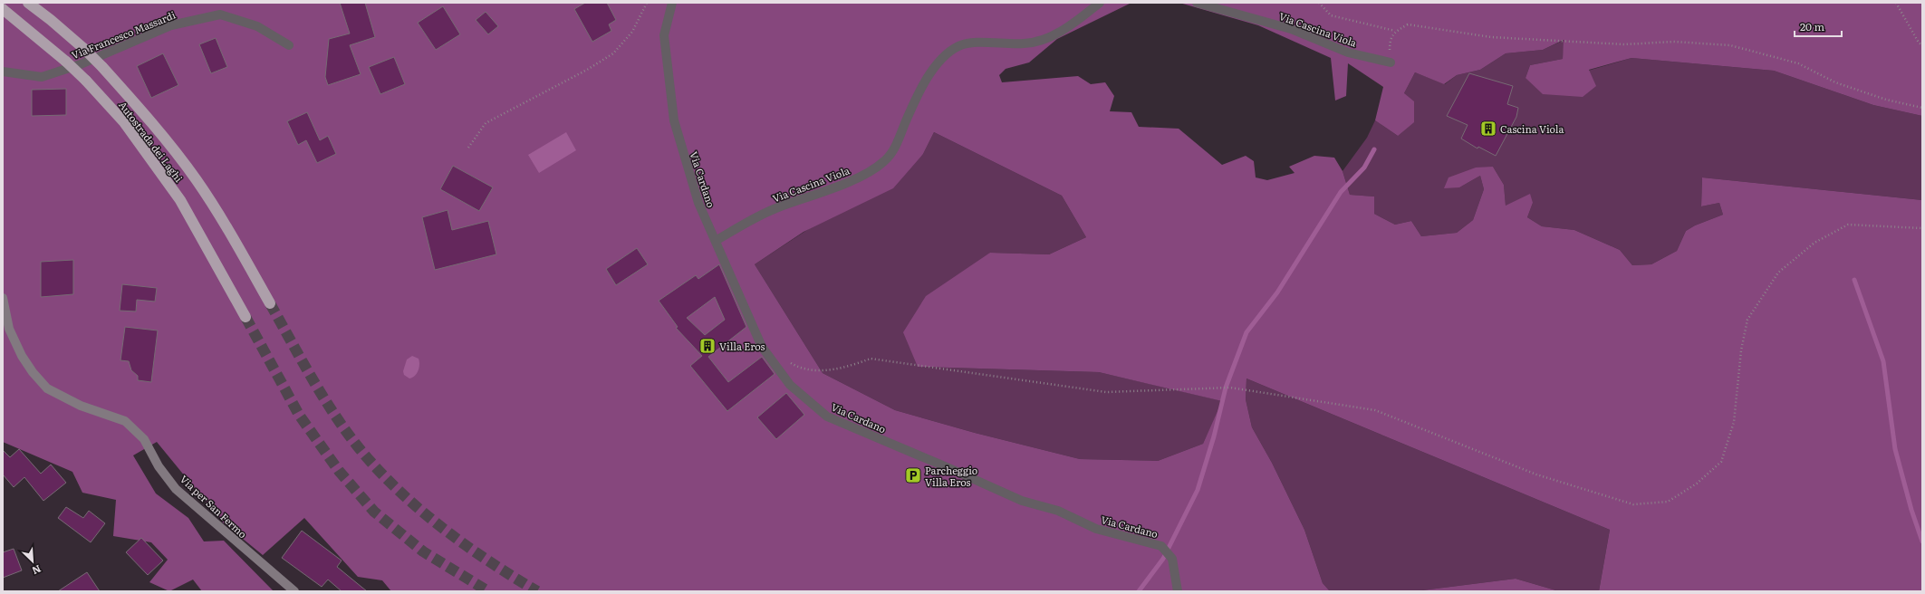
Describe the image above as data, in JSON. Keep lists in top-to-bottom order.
{
  "streets": {
    "highway": ["Autostrada dei Laghi"],
    "main road": ["Via per San Fermo"],
    "street": ["Via Cascina Viola", "Via Francesco Massardi", "Via Cardano"]
  },
  "crossings": [
    ["Via Cascina Viola", "Via Cardano"]
  ],
  "places": {
    "building": ["Cascina Viola", "Villa Eros"],
    "parking": ["Parcheggio Villa Eros"]
  },
  "scale_bar": "20 m",
  "north": "bottom right"
}
